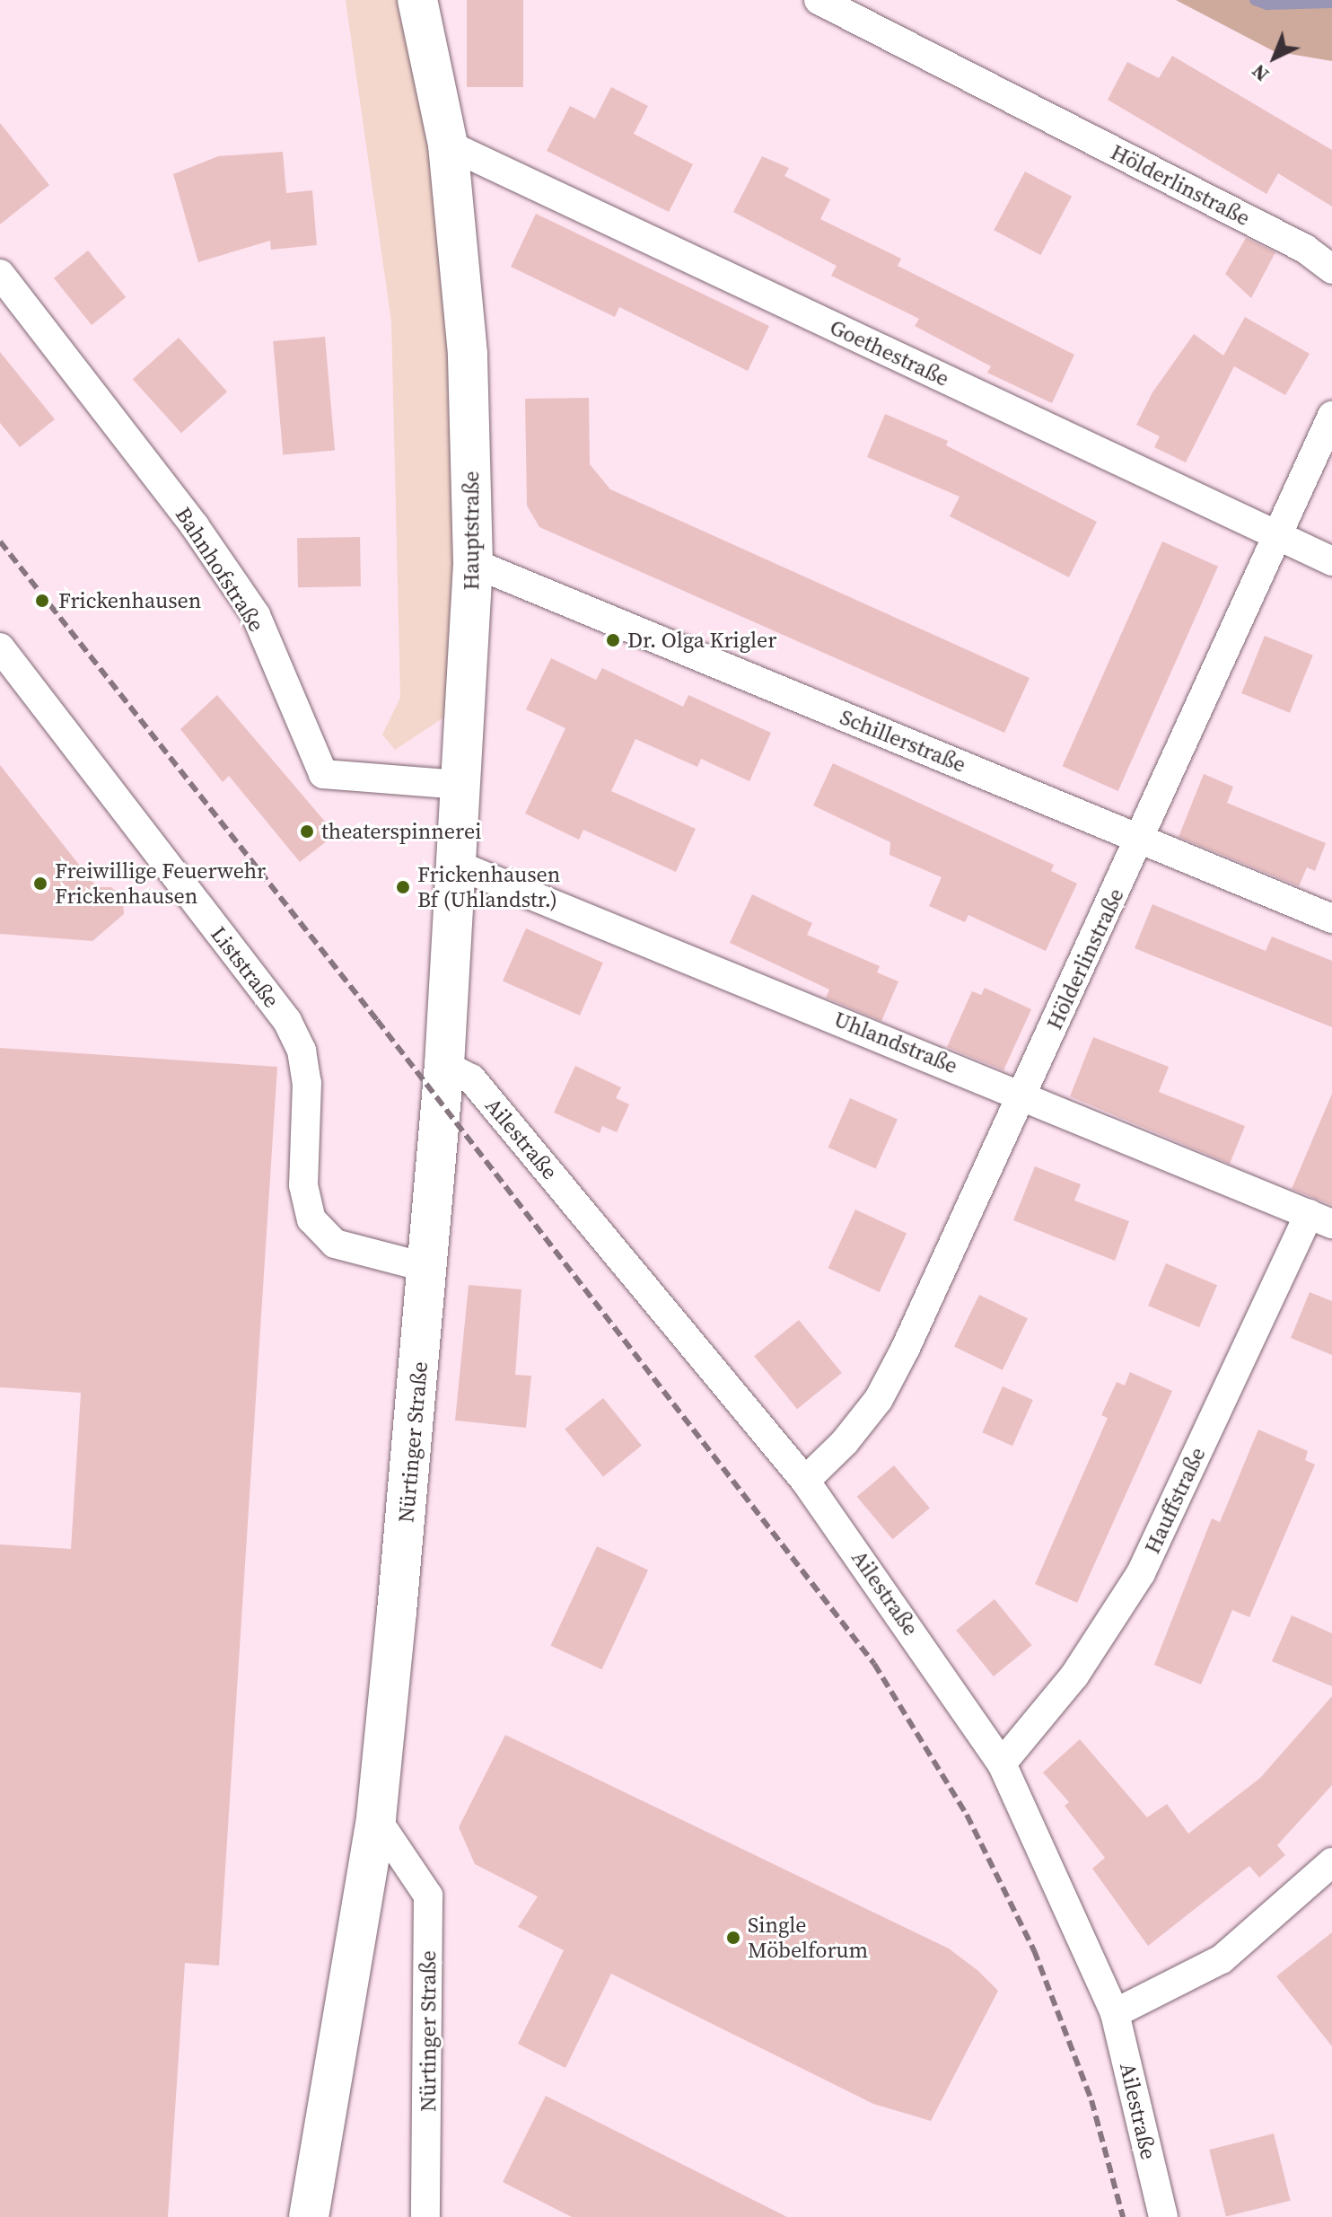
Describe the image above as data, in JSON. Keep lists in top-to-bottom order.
{
  "streets": {
    "main road": ["Hauptstraße", "Nürtinger Straße"],
    "street": [
      "Hölderlinstraße",
      "Goethestraße",
      "Bahnhofstraße",
      "Schillerstraße",
      "Liststraße",
      "Uhlandstraße",
      "Ailestraße",
      "Hauffstraße"
    ]
  },
  "crossings": [
    ["Hölderlinstraße", "Goethestraße"],
    ["Hölderlinstraße", "Schillerstraße"],
    ["Hölderlinstraße", "Uhlandstraße"],
    ["Hölderlinstraße", "Ailestraße"],
    ["Goethestraße", "Hauptstraße"],
    ["Hauptstraße", "Bahnhofstraße"],
    ["Hauptstraße", "Schillerstraße"],
    ["Hauptstraße", "Uhlandstraße"],
    ["Hauptstraße", "Ailestraße"],
    ["Hauptstraße", "Nürtinger Straße"],
    ["Liststraße", "Nürtinger Straße"],
    ["Uhlandstraße", "Hauffstraße"],
    ["Ailestraße", "Nürtinger Straße"],
    ["Ailestraße", "Hauffstraße"]
  ],
  "places": [
    "Frickenhausen",
    "Dr. Olga Krigler",
    "theaterspinnerei",
    "Freiwillige Feuerwehr Frickenhausen",
    "Frickenhausen Bf (Uhlandstr.)",
    "Single Möbelforum"
  ],
  "north": "bottom left"
}
